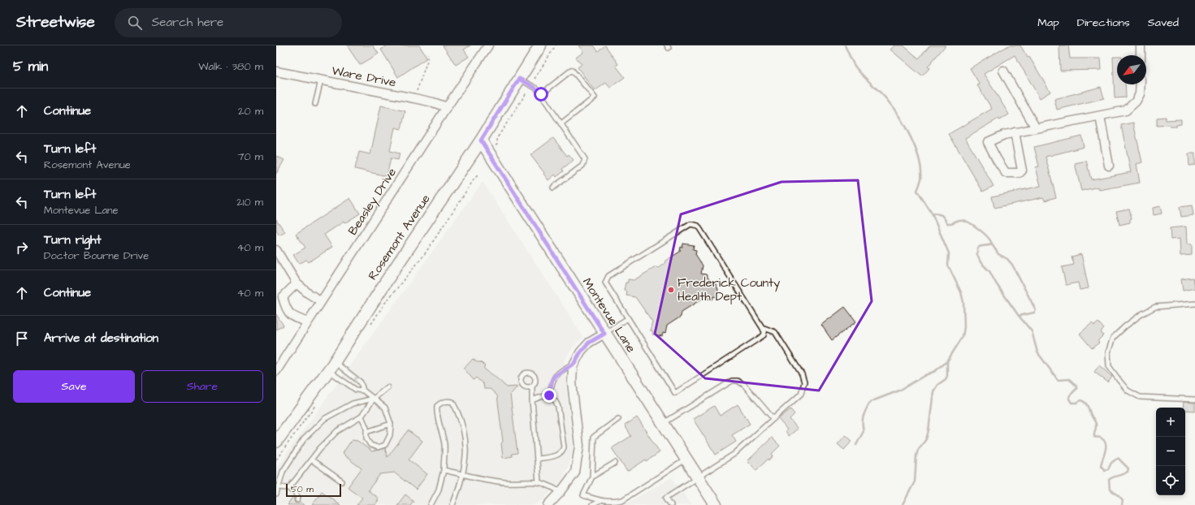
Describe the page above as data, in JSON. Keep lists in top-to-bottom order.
{
  "streets": {
    "main road": ["Rosemont Avenue", "Montevue Lane"],
    "street": ["Ware Drive", "Beasley Drive"]
  },
  "crossings": [
    ["Ware Drive", "Beasley Drive"],
    ["Rosemont Avenue", "Montevue Lane"]
  ],
  "places": ["Frederick County Health Dept"],
  "scale_bar": "50 m",
  "north": "bottom left",
  "page": {
    "header": "Streetwise",
    "search": "Search here",
    "nav": ["Map", "Directions", "Saved"],
    "heading": ["5 min", "Walk · 380 m"],
    "list": [
      ["Continue", "20 m"],
      ["Turn left", "Rosemont Avenue", "70 m"],
      ["Turn left", "Montevue Lane", "210 m"],
      ["Turn right", "Doctor Bourne Drive", "40 m"],
      ["Continue", "40 m"],
      "Arrive at destination"
    ],
    "buttons": ["Save", "Share"],
    "map_buttons": ["+", "−"],
    "scale": "50 m"
  }
}
